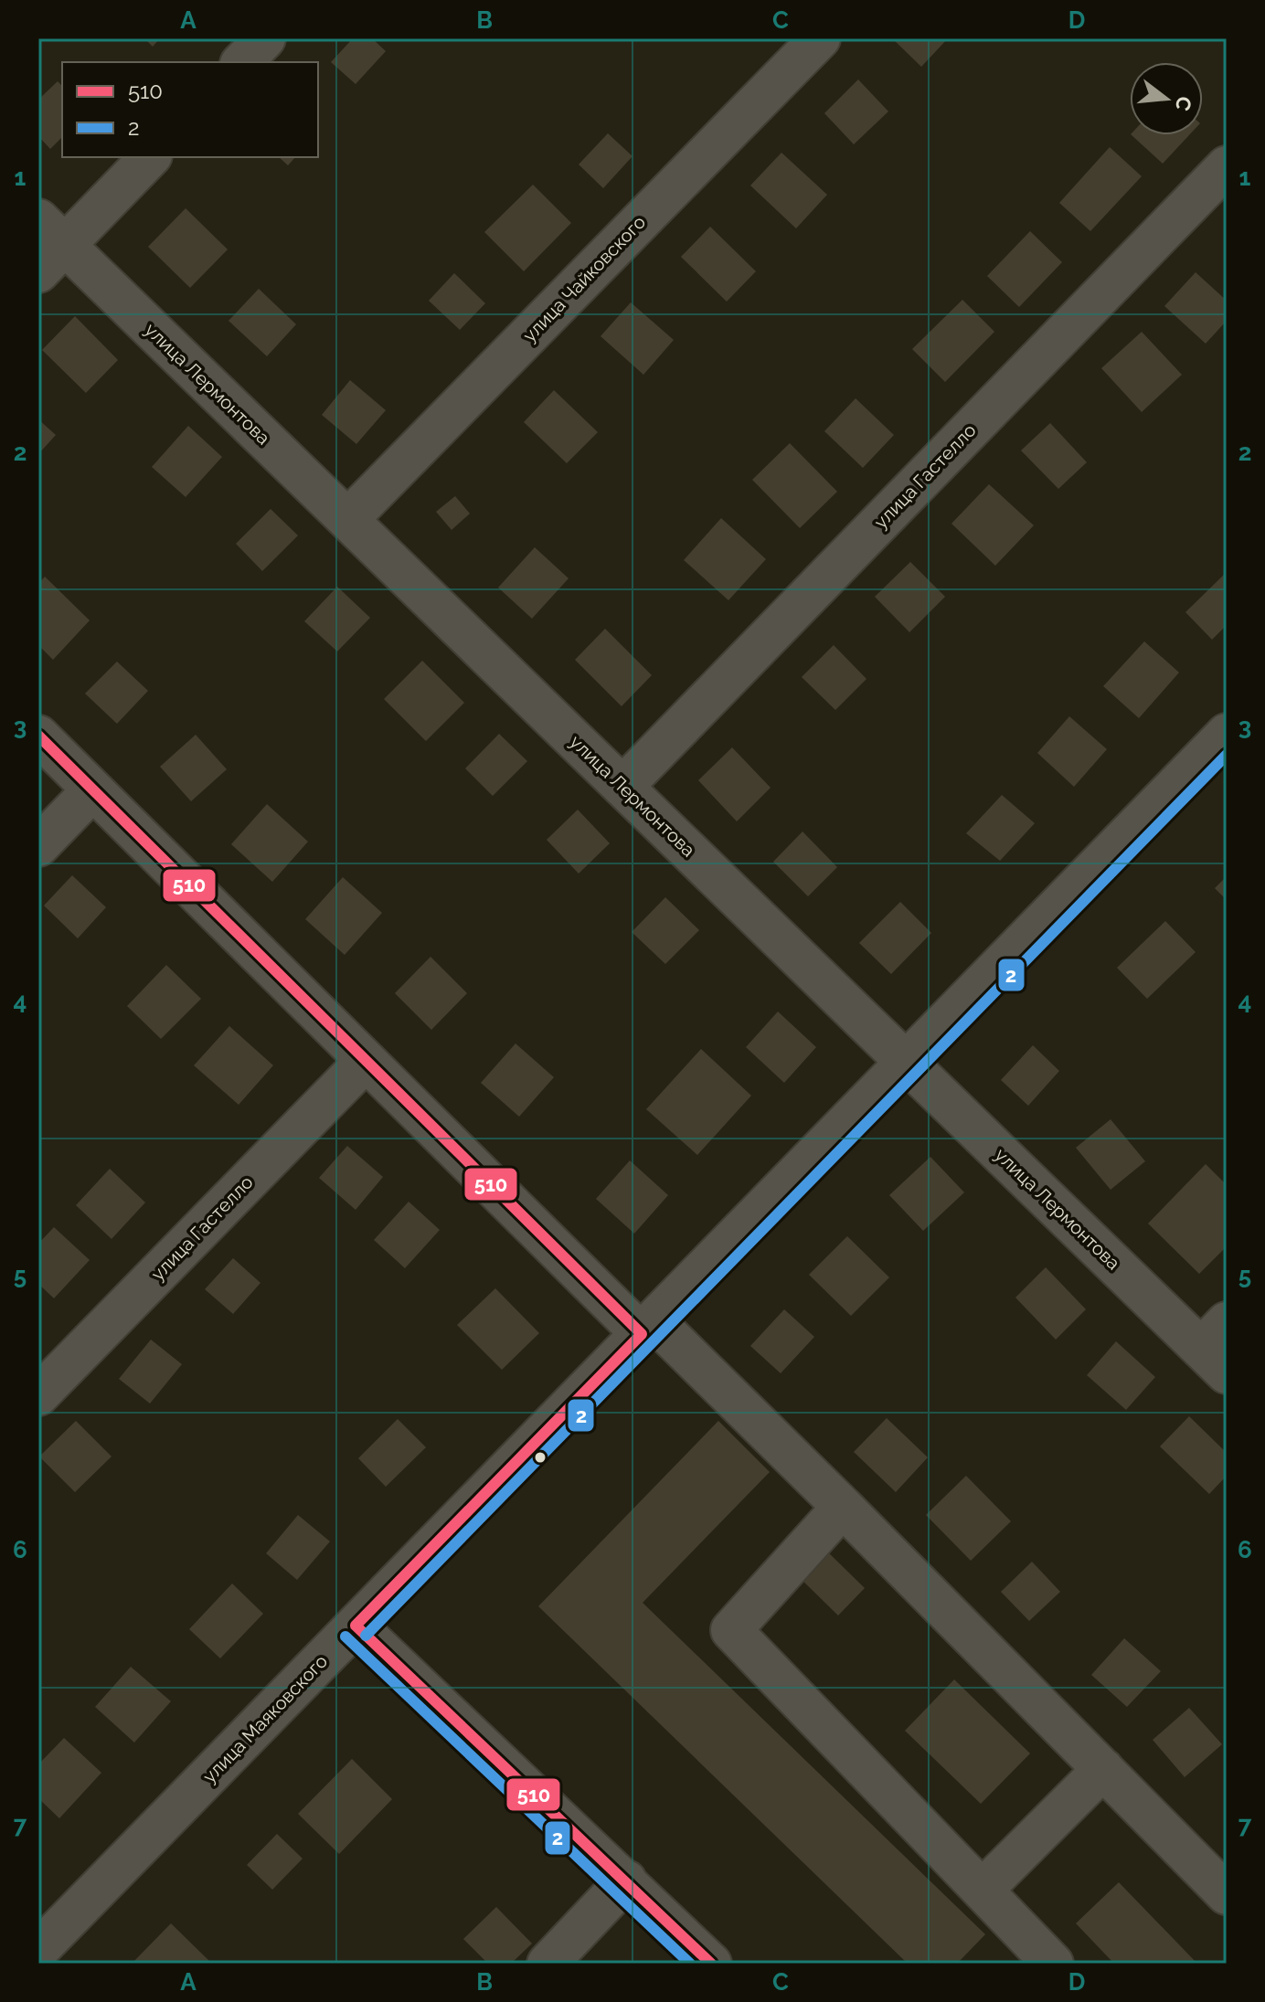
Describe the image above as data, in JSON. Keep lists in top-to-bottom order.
{
  "streets": {
    "street": [
      "улица Чайковского",
      "улица Лермонтова",
      "улица Гастелло",
      "улица Маяковского"
    ]
  },
  "crossings": [
    ["улица Чайковского", "улица Лермонтова"],
    ["улица Лермонтова", "улица Гастелло"],
    ["улица Лермонтова", "улица Маяковского"]
  ],
  "lines": ["transit line 510", "transit line 2"],
  "legend": ["510", "2"],
  "north": "right",
  "grid": {
    "columns": [
      "A",
      "B",
      "C",
      "D"
    ],
    "rows": [
      "1",
      "2",
      "3",
      "4",
      "5",
      "6",
      "7"
    ]
  }
}
